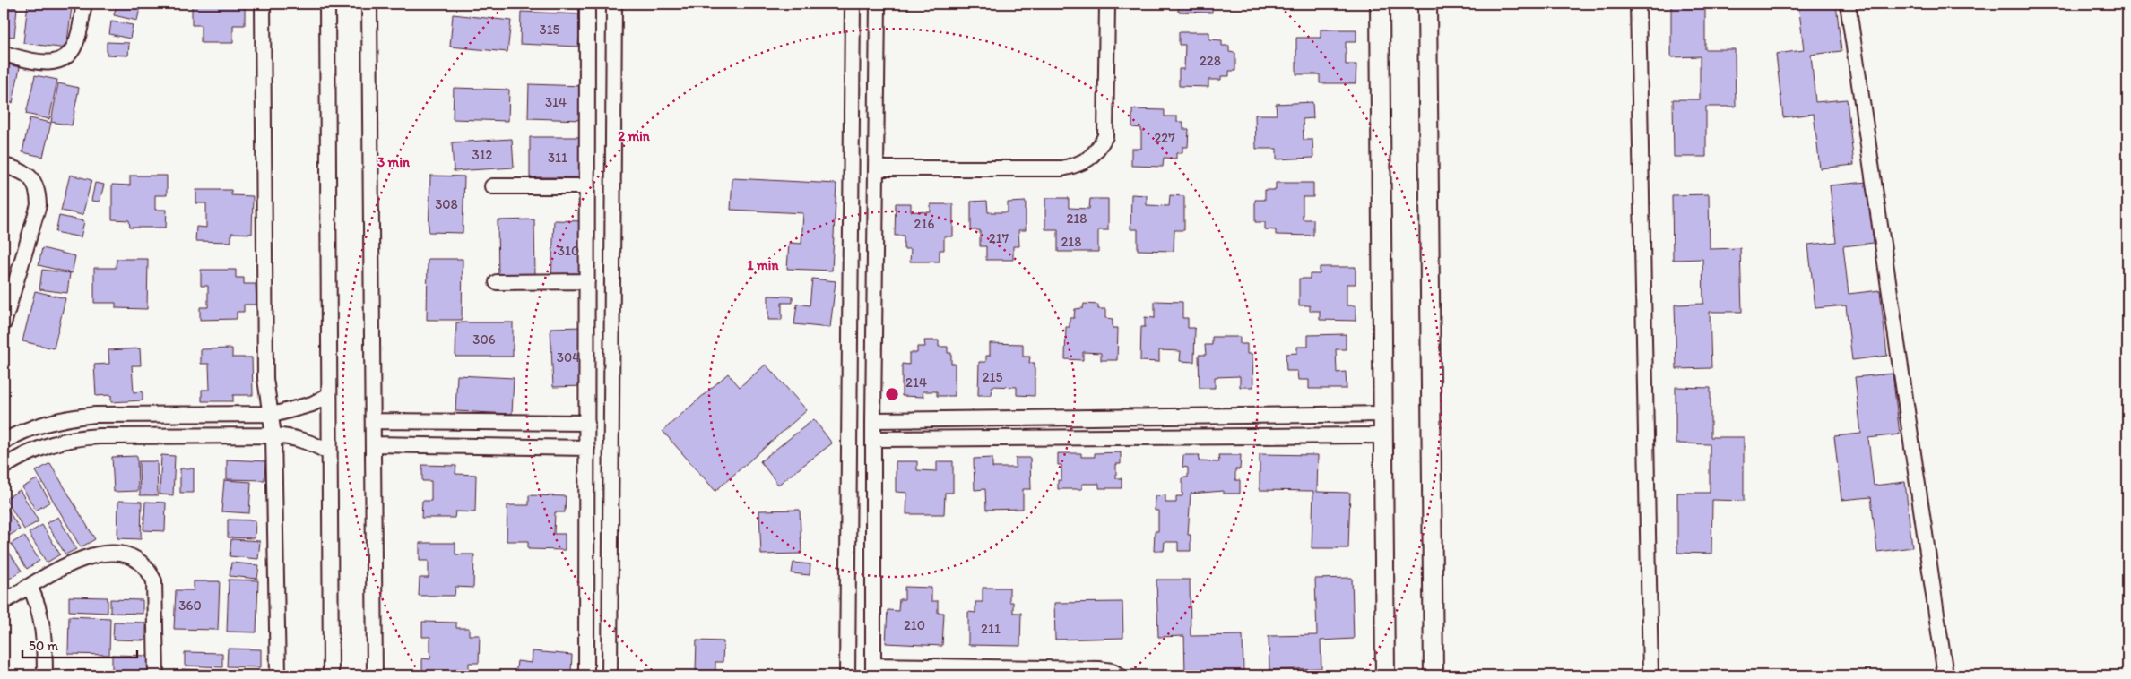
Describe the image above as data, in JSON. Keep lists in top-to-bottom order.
{
  "house_numbers": [
    "315",
    "228",
    "314",
    "227",
    "312",
    "311",
    "308",
    "218",
    "216",
    "217",
    "218",
    "310",
    "306",
    "304",
    "215",
    "214",
    "360",
    "210",
    "211"
  ],
  "scale_bar": "50 m",
  "rings": ["2 min", "3 min", "1 min"]
}
